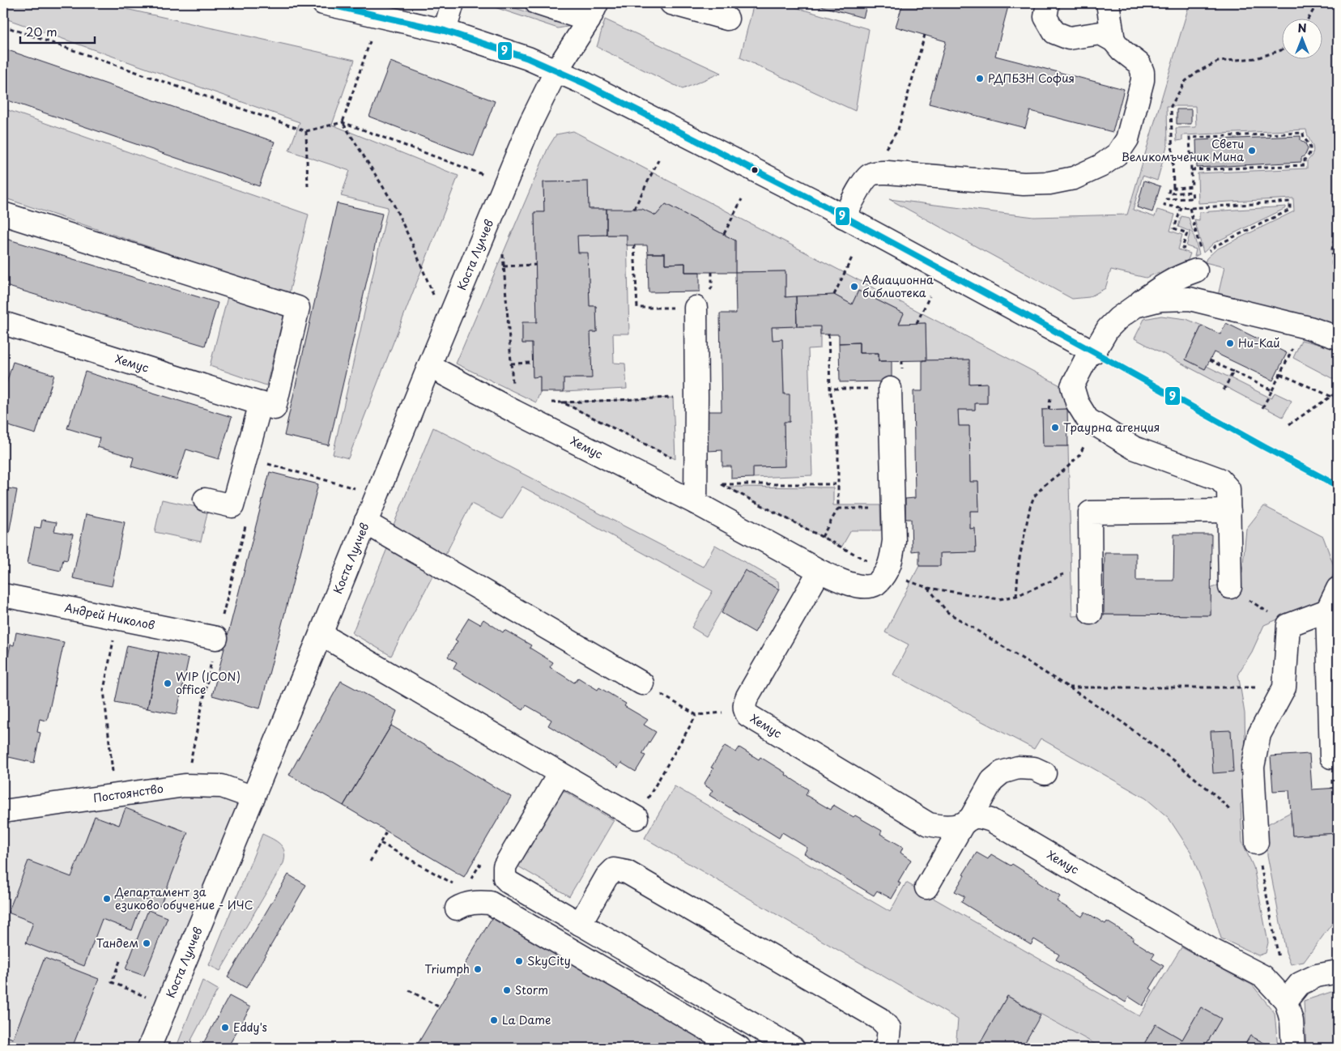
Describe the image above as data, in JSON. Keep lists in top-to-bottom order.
{
  "streets": {
    "street": [
      "Коста Лулчев",
      "Хемус",
      "Андрей Николов",
      "Постоянство"
    ]
  },
  "crossings": [
    ["Коста Лулчев", "Хемус"],
    ["Коста Лулчев", "Постоянство"]
  ],
  "places": [
    "РДПБЗН София",
    "Свети Великомъченик Мина",
    "Авиационна библиотека",
    "Ни-Кай",
    "Траурна агенция",
    "WIP (ICON) office",
    "Департамент за езиково обучение - ИЧС",
    "Тандем",
    "SkyCity",
    "Triumph",
    "Storm",
    "La Dame",
    "Eddy's"
  ],
  "lines": ["transit line 9"],
  "scale_bar": "20 m",
  "north": "top"
}
